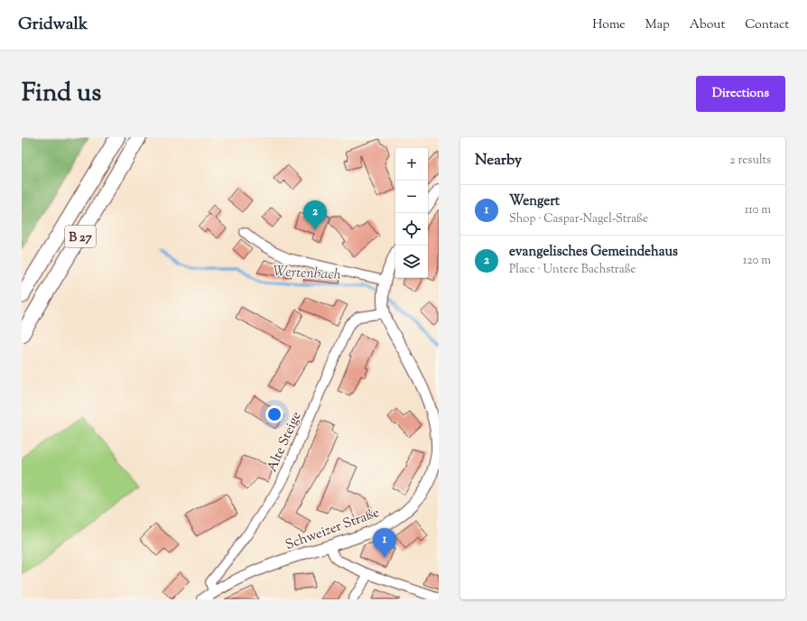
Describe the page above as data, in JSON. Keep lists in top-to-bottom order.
{
  "streets": {
    "highway": ["B 27"],
    "street": ["Alte Steige", "Schweizer Straße"]
  },
  "crossings": [
    ["Alte Steige", "Schweizer Straße"]
  ],
  "water": ["Wertenbach"],
  "page": {
    "header": "Gridwalk",
    "nav": [
      "Home",
      "Map",
      "About",
      "Contact"
    ],
    "title": "Find us",
    "buttons": "Directions",
    "heading": ["Nearby", "2 results"],
    "map_buttons": ["+", "−"],
    "list": [
      {
        "mark": "1",
        "name": "Wengert",
        "note": "Shop · Caspar-Nagel-Straße",
        "value": "110 m"
      },
      {
        "mark": "2",
        "name": "evangelisches Gemeindehaus",
        "note": "Place · Untere Bachstraße",
        "value": "120 m"
      }
    ],
    "pins": ["2", "1"]
  }
}
